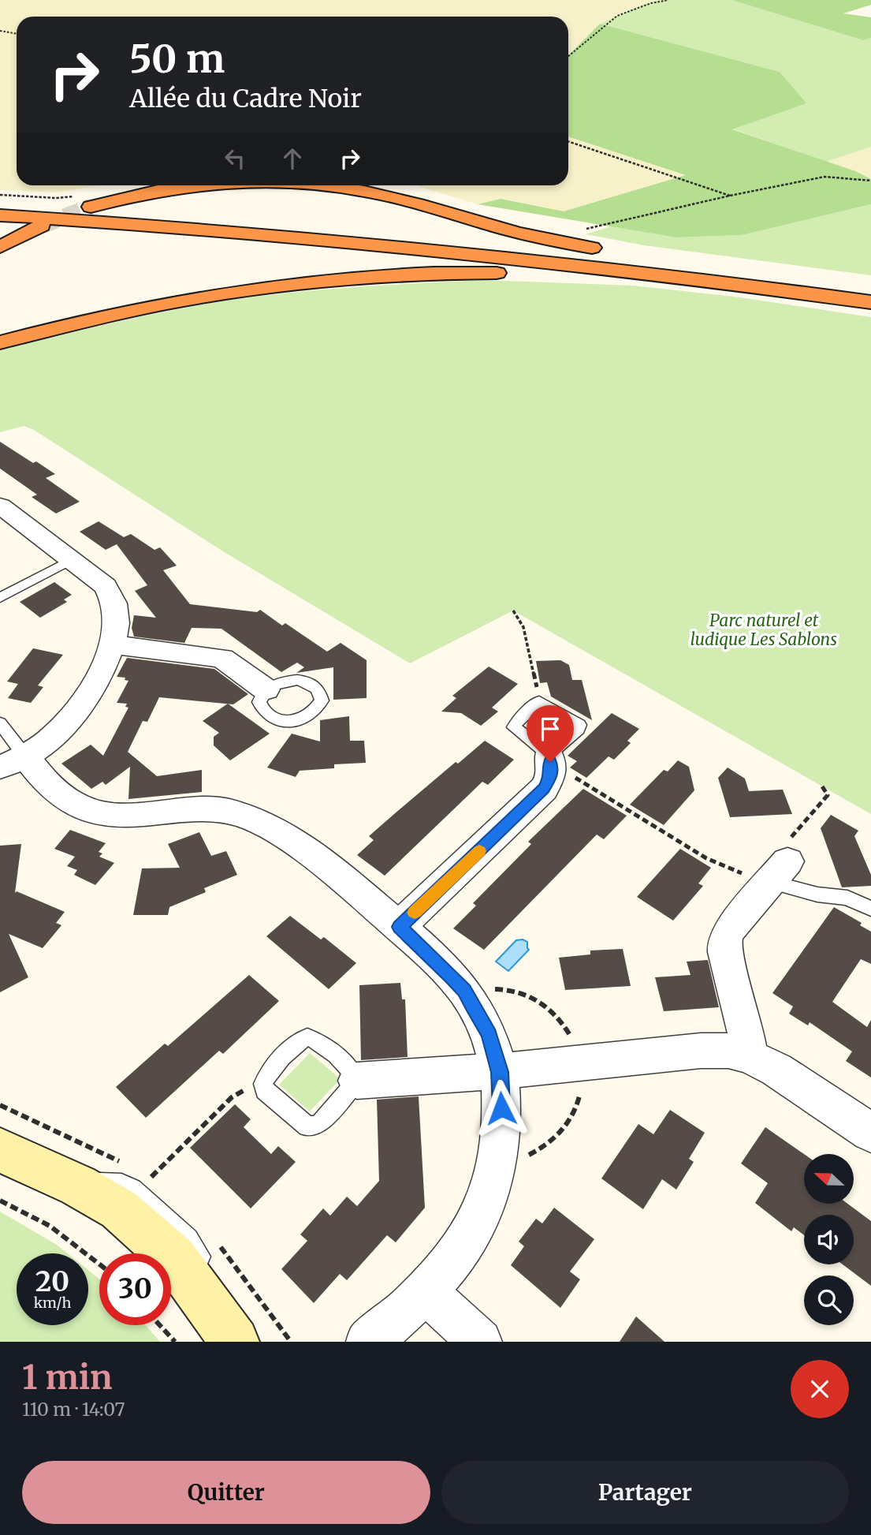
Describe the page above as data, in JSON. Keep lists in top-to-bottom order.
{
  "parks": ["Parc naturel et ludique Les Sablons"],
  "north": "left",
  "page": {
    "turn": ["50 m", "Allée du Cadre Noir"],
    "speed": "20 km/h",
    "limit": "30",
    "heading": ["1 min", "110 m · 14:07"],
    "buttons": ["Quitter", "Partager"]
  }
}
